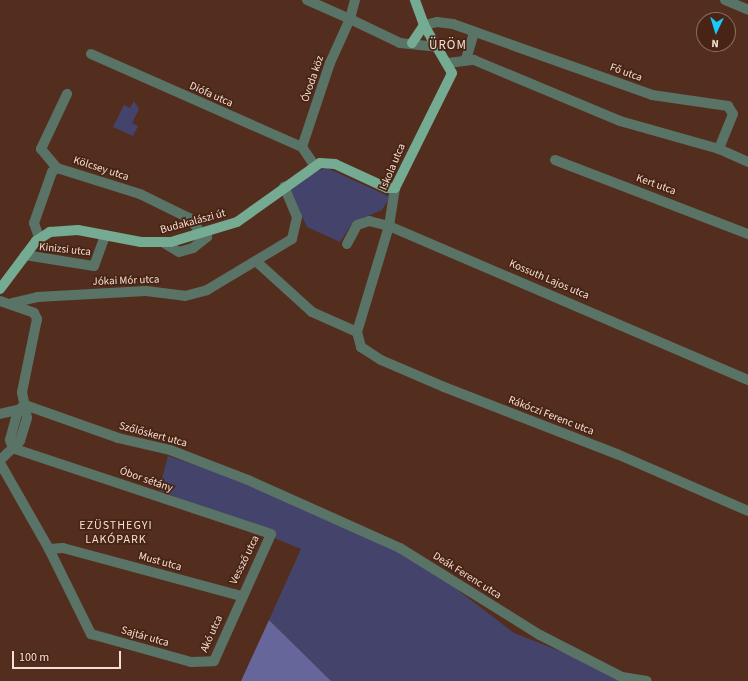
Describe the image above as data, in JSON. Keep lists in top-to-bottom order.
{
  "streets": {
    "main road": ["Iskola utca", "Budakalászi út"],
    "street": [
      "Fő utca",
      "Óvoda köz",
      "Diófa utca",
      "Kölcsey utca",
      "Kert utca",
      "Kinizsi utca",
      "Kossuth Lajos utca",
      "Jókai Mór utca",
      "Rákóczi Ferenc utca",
      "Szőlőskert utca",
      "Óbor sétány",
      "Vessző utca",
      "Must utca",
      "Deák Ferenc utca",
      "Akó utca",
      "Sajtár utca"
    ]
  },
  "crossings": [
    ["Óvoda köz", "Diófa utca"],
    ["Iskola utca", "Kossuth Lajos utca"],
    ["Iskola utca", "Rákóczi Ferenc utca"],
    ["Kölcsey utca", "Budakalászi út"],
    ["Budakalászi út", "Kinizsi utca"],
    ["Budakalászi út", "Jókai Mór utca"],
    ["Szőlőskert utca", "Deák Ferenc utca"],
    ["Óbor sétány", "Vessző utca"],
    ["Vessző utca", "Must utca"],
    ["Vessző utca", "Akó utca"],
    ["Must utca", "Akó utca"],
    ["Must utca", "Sajtár utca"],
    ["Akó utca", "Sajtár utca"]
  ],
  "districts": ["ÜRÖM", "EZÜSTHEGYI LAKÓPARK"],
  "scale_bar": "100 m",
  "north": "bottom"
}
